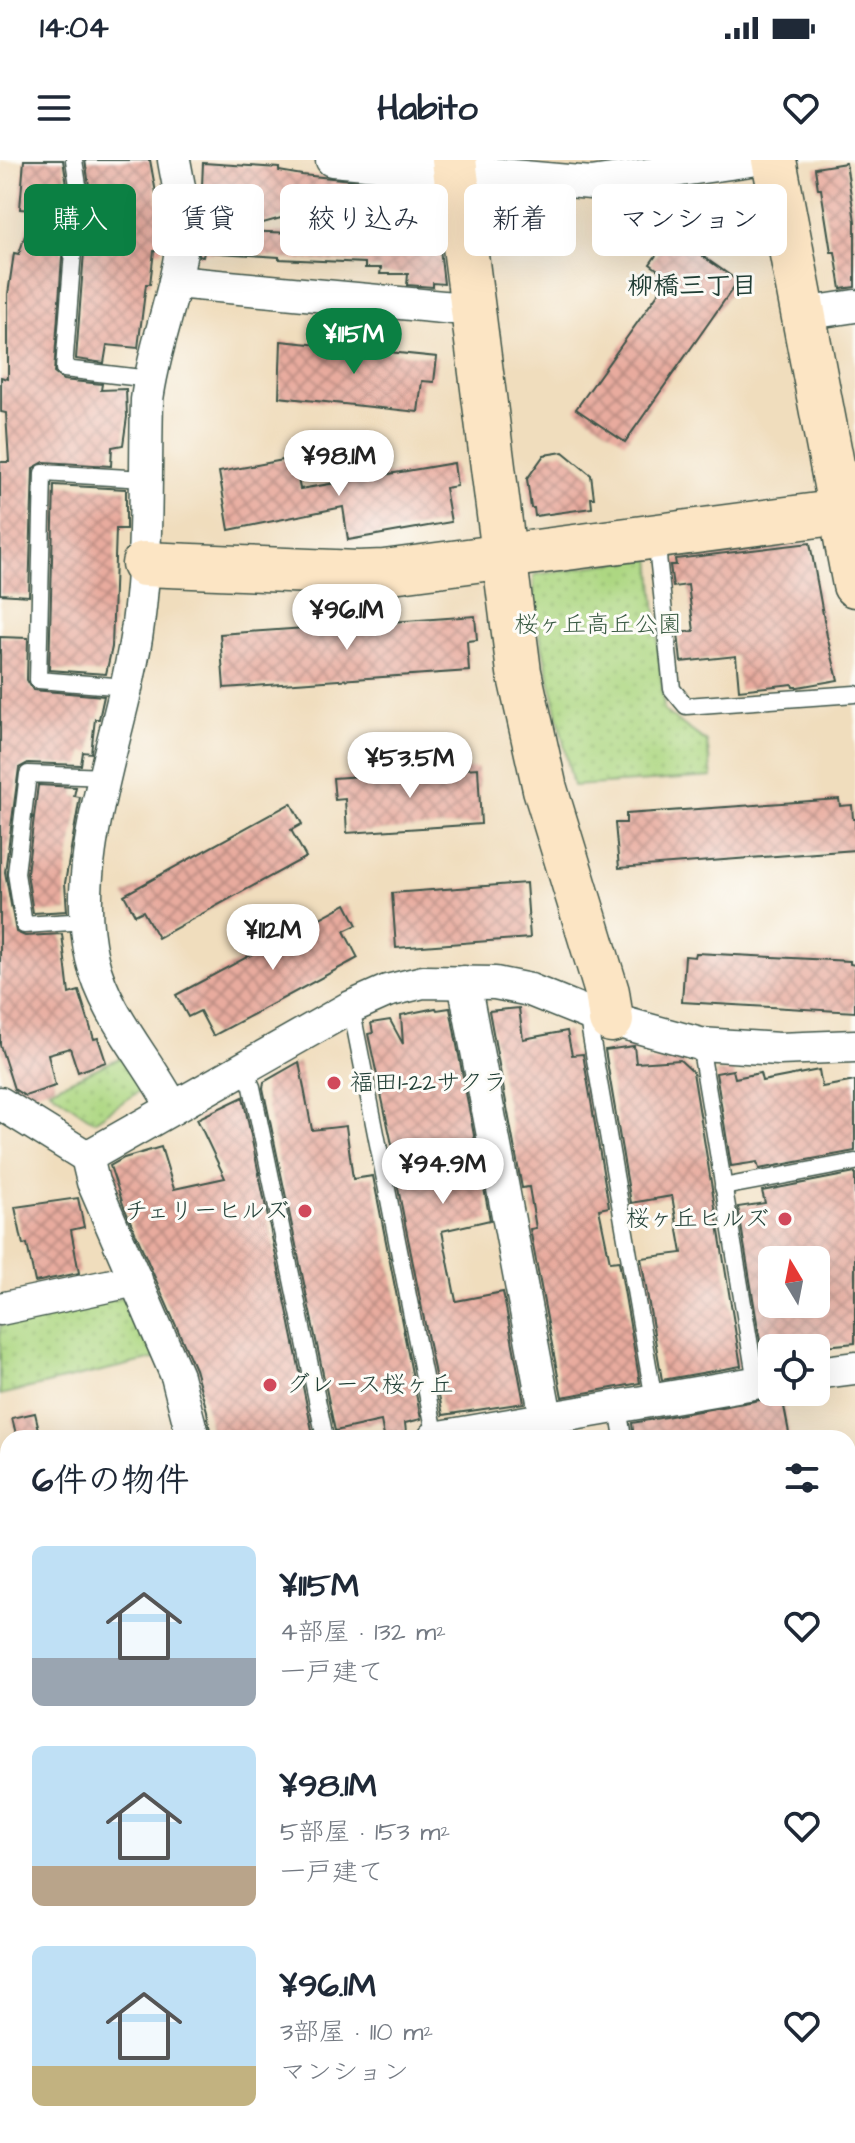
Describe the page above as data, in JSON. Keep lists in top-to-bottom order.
{
  "districts": ["柳橋三丁目"],
  "parks": ["桜ヶ丘高丘公園"],
  "places": [
    "福田1-22サクラ",
    "チェリーヒルズ",
    "桜ヶ丘ヒルズ",
    "グレース桜ヶ丘"
  ],
  "north": "top",
  "page": {
    "status": "14:04",
    "header": "Habito",
    "chip": [
      "購入",
      "賃貸",
      "絞り込み",
      "新着",
      "マンション"
    ],
    "price": [
      "¥115M",
      "¥98.1M",
      "¥96.1M",
      "¥53.5M",
      "¥112M",
      "¥94.9M"
    ],
    "heading": "6件の物件",
    "list": [
      {
        "name": "¥115M",
        "note": "4部屋 · 132 m² · 一戸建て"
      },
      {
        "name": "¥98.1M",
        "note": "5部屋 · 153 m² · 一戸建て"
      },
      {
        "name": "¥96.1M",
        "note": "3部屋 · 110 m² · マンション"
      }
    ]
  }
}
